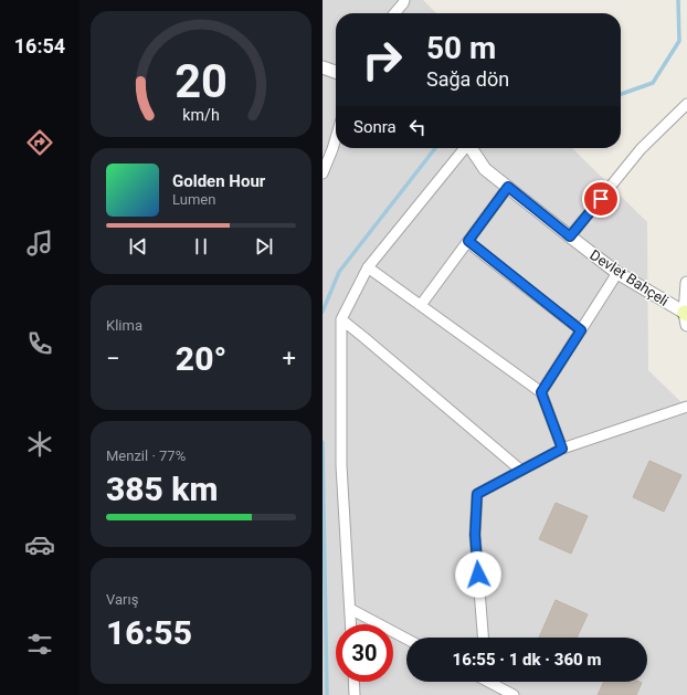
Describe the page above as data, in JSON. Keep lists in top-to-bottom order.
{
  "streets": {
    "street": ["Devlet Bahçeli"]
  },
  "page": {
    "tabs": "16:54",
    "turn": ["50 m", "Sağa dön"],
    "then": "Sonra",
    "song": ["Golden Hour", "Lumen"],
    "tile": [
      "Klima",
      ["Menzil · 77%", "385 km"],
      ["Varış", "16:55"]
    ],
    "heat": ["−", "20°", "+"],
    "limit": "30",
    "trip": "16:55 · 1 dk · 360 m",
    "gauge": ["20", "km/h"]
  }
}
